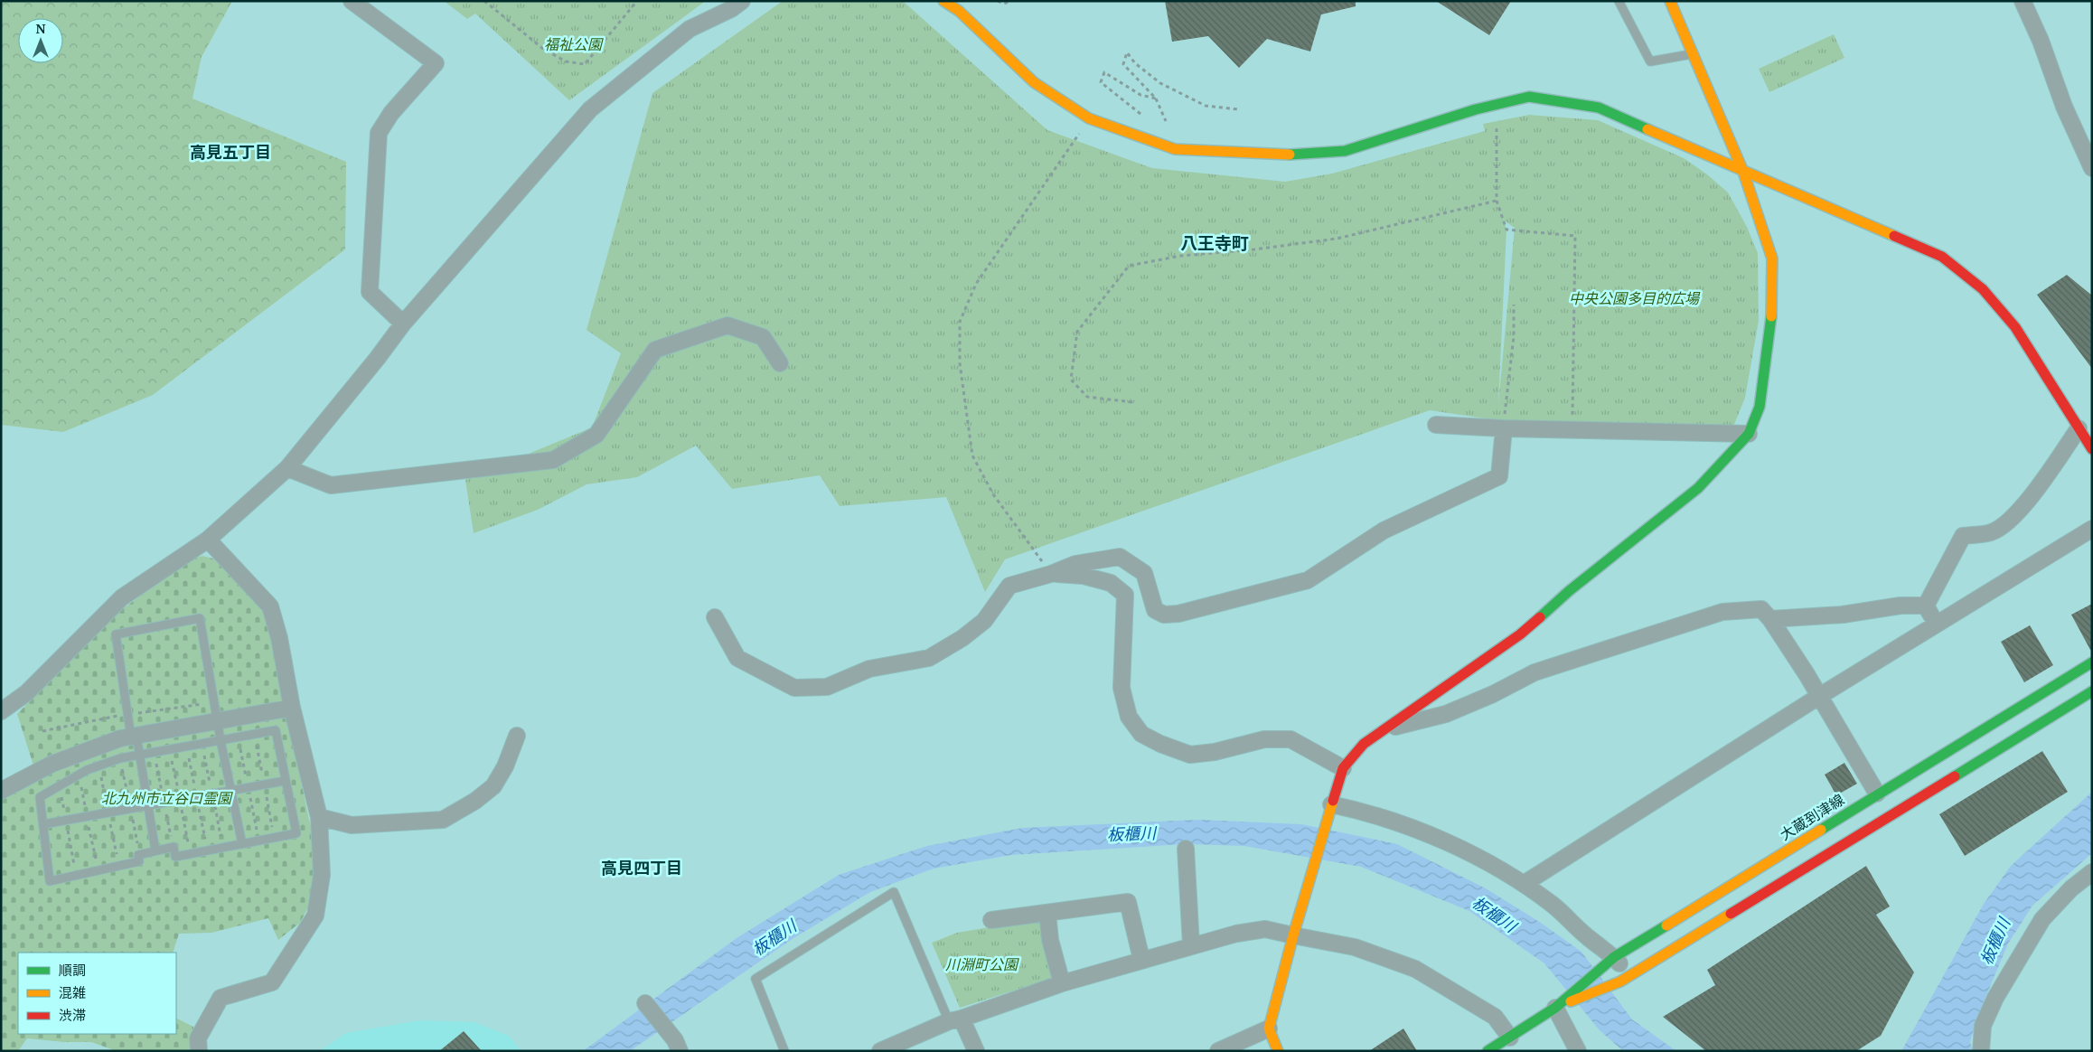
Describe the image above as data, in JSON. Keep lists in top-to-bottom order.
{
  "streets": {
    "street": ["大蔵到津線"]
  },
  "districts": ["高見五丁目", "八王寺町", "高見四丁目"],
  "water": ["板櫃川"],
  "parks": [
    "福祉公園",
    "中央公園多目的広場",
    "北九州市立谷口霊園",
    "川淵町公園"
  ],
  "legend": ["順調", "混雑", "渋滞"],
  "north": "top"
}
